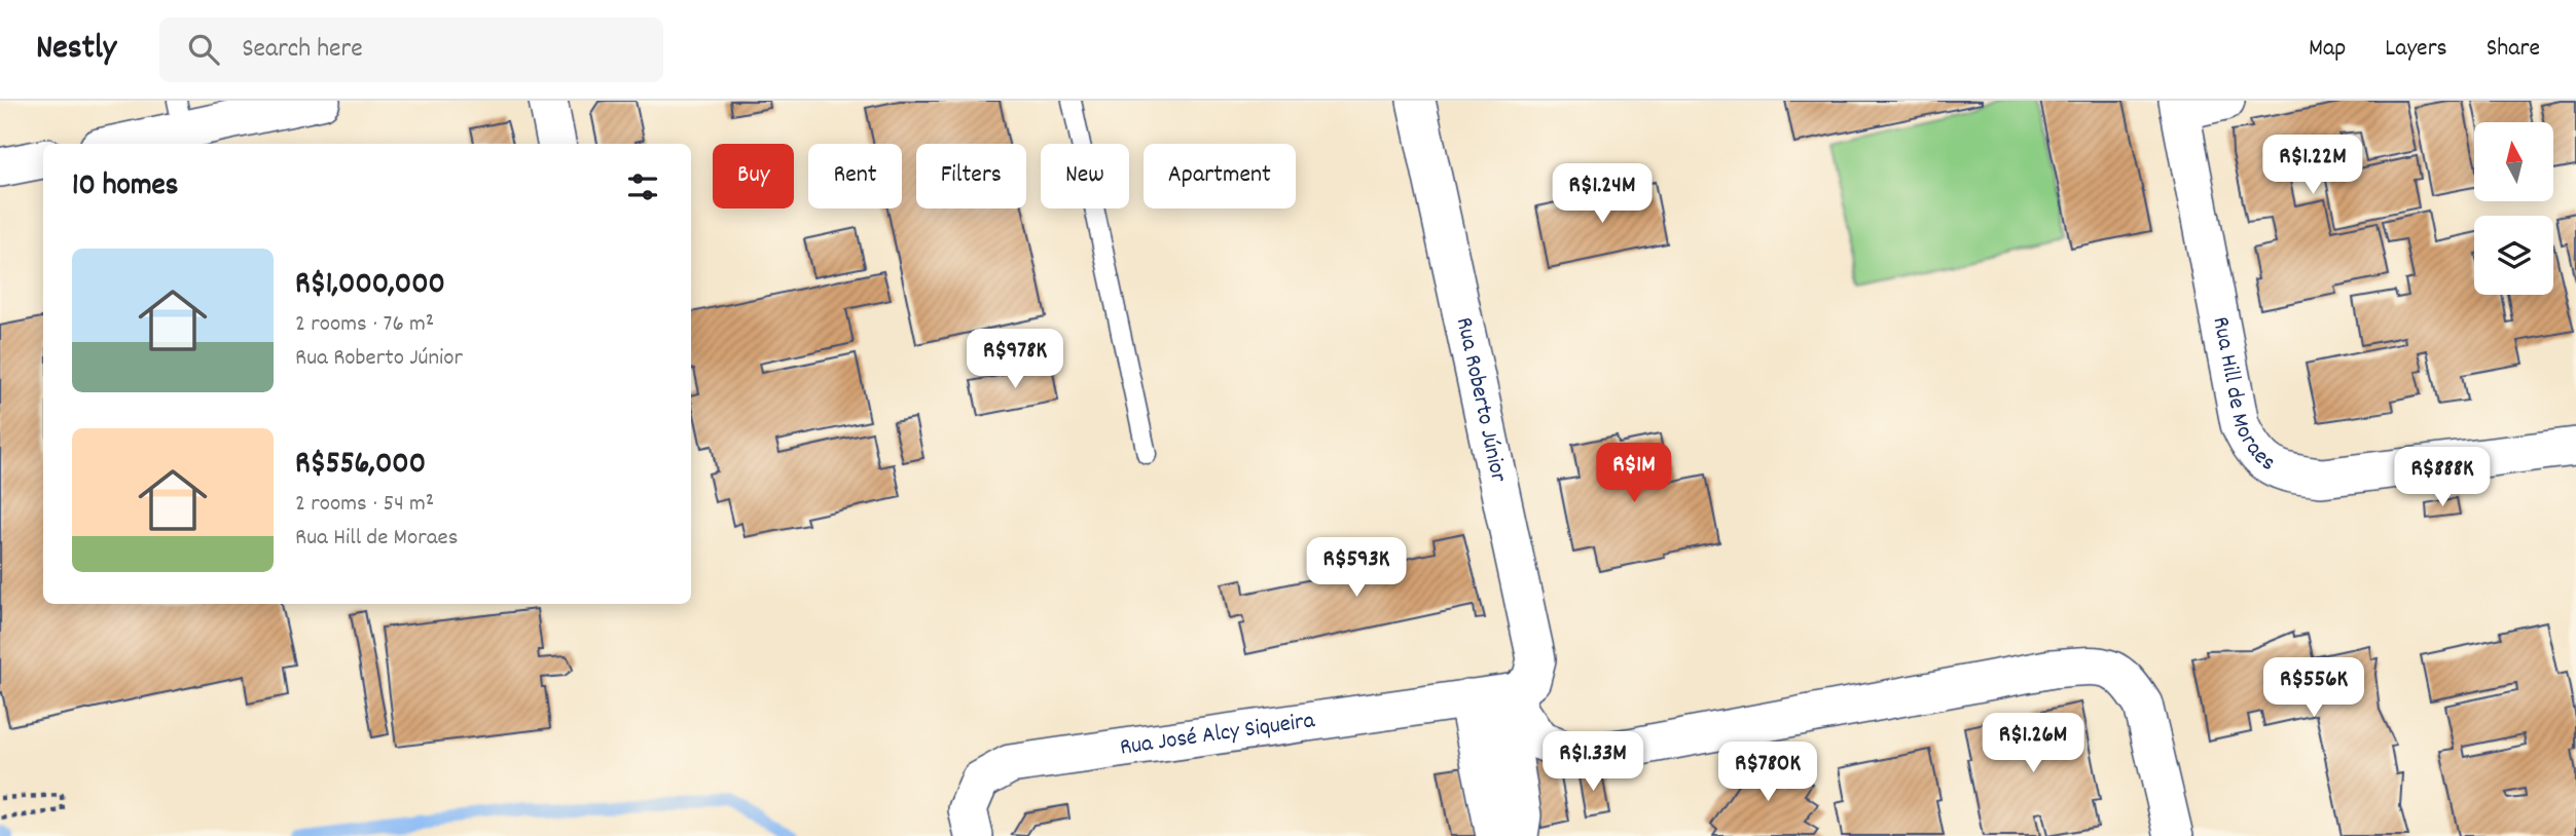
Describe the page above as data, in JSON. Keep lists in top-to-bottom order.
{
  "streets": {
    "street": ["Rua Hill de Moraes", "Rua Roberto Júnior", "Rua José Alcy Siqueira"]
  },
  "crossings": [
    ["Rua Roberto Júnior", "Rua José Alcy Siqueira"]
  ],
  "north": "top",
  "page": {
    "header": "Nestly",
    "search": "Search here",
    "nav": ["Map", "Layers", "Share"],
    "price": [
      "R$1.22M",
      "R$1.24M",
      "R$978K",
      "R$1M",
      "R$888K",
      "R$593K",
      "R$556K",
      "R$1.26M",
      "R$1.33M",
      "R$780K"
    ],
    "chip": [
      "Buy",
      "Rent",
      "Filters",
      "New",
      "Apartment"
    ],
    "heading": "10 homes",
    "list": [
      {
        "name": "R$1,000,000",
        "note": "2 rooms · 76 m² · Rua Roberto Júnior"
      },
      {
        "name": "R$556,000",
        "note": "2 rooms · 54 m² · Rua Hill de Moraes"
      }
    ]
  }
}
